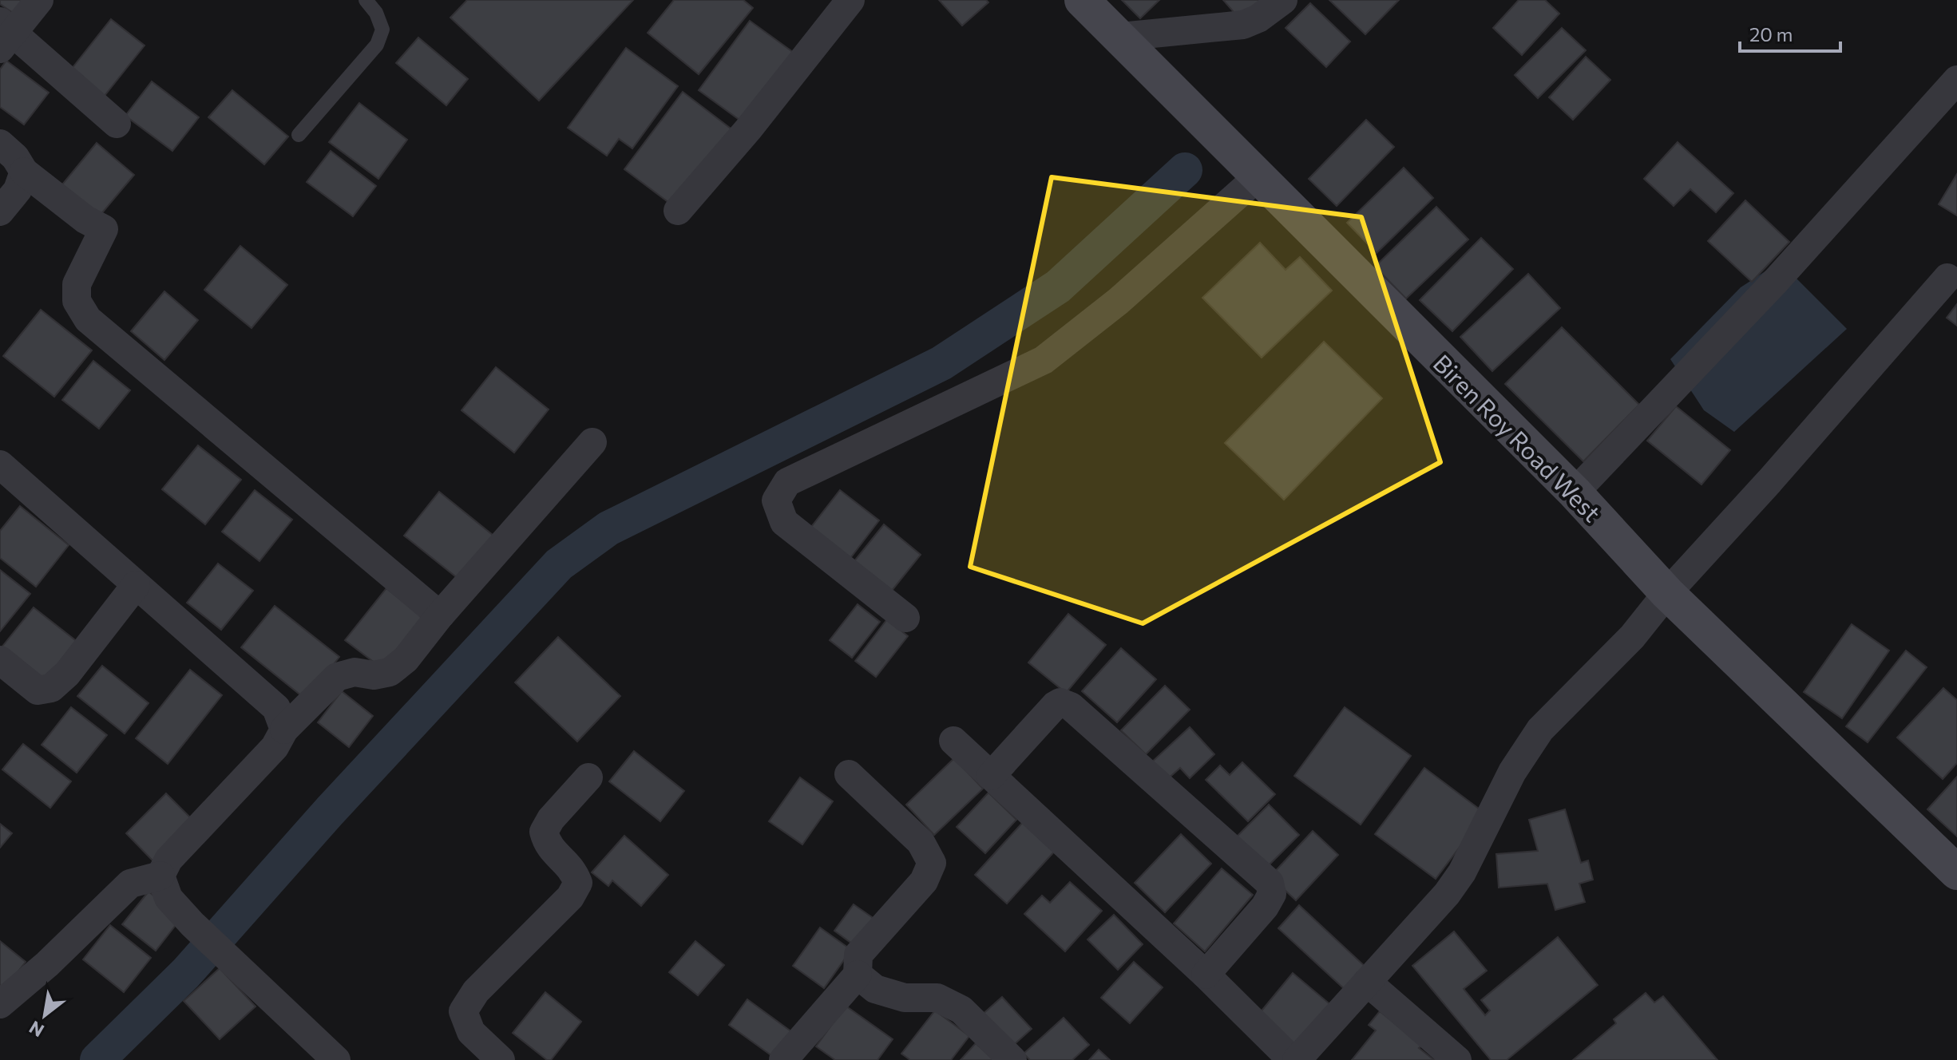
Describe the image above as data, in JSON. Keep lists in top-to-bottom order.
{
  "streets": {
    "main road": ["Biren Roy Road West"]
  },
  "scale_bar": "20 m",
  "north": "bottom left"
}
